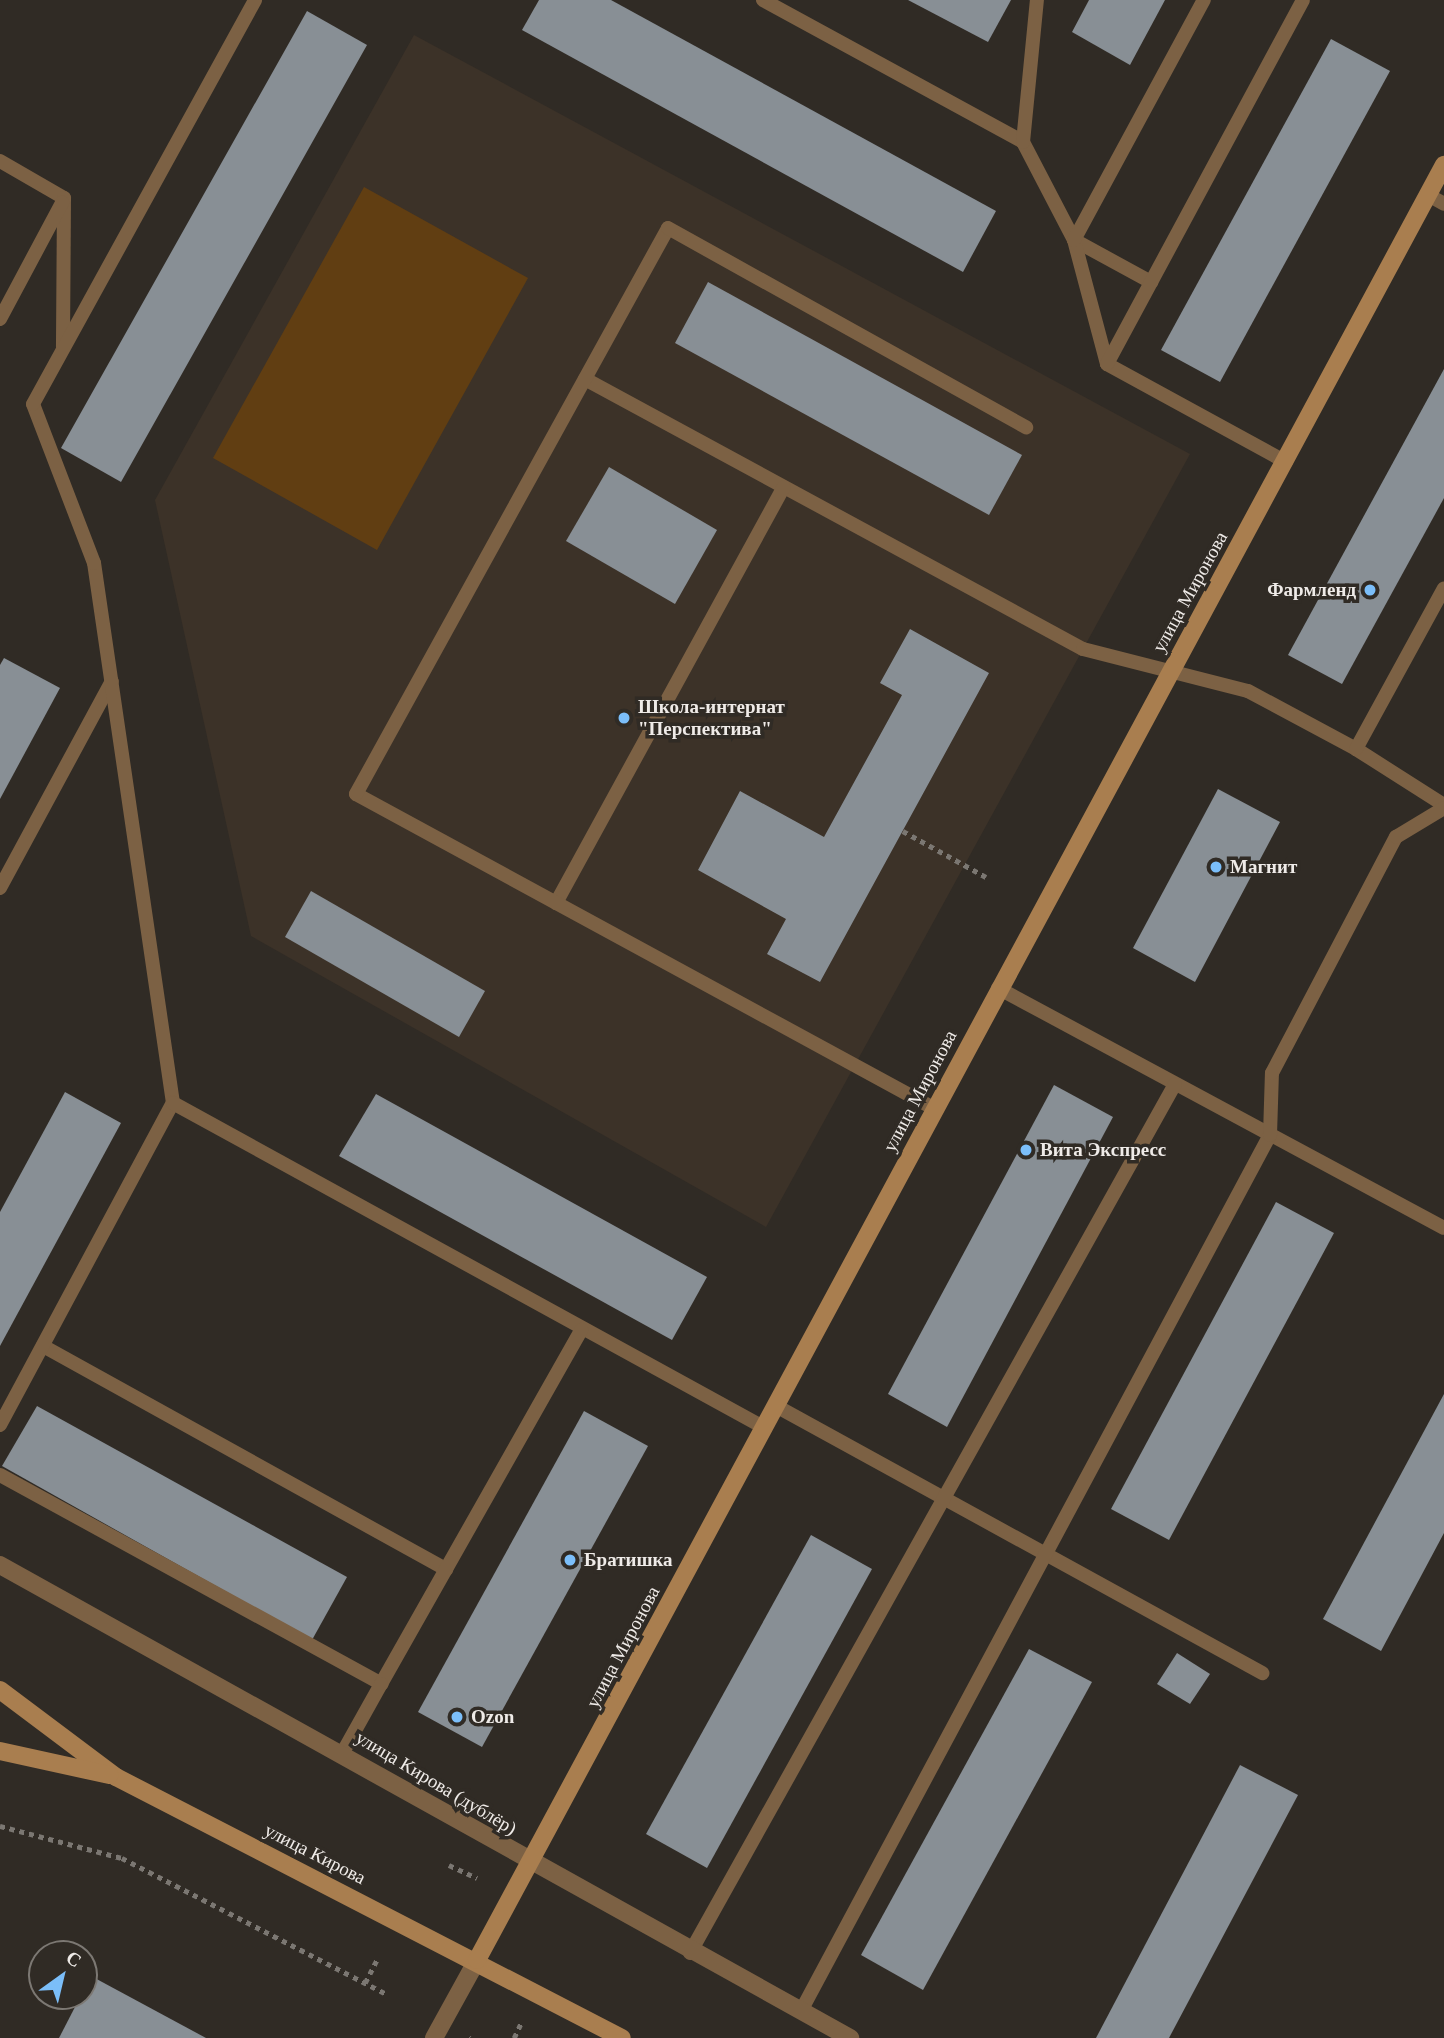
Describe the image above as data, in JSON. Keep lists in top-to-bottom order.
{
  "streets": {
    "main road": ["улица Миронова", "улица Кирова"],
    "street": ["улица Кирова (дублёр)"]
  },
  "crossings": [
    ["улица Миронова", "улица Кирова (дублёр)"],
    ["улица Миронова", "улица Кирова"]
  ],
  "places": [
    "Фармленд",
    "Школа-интернат \"Перспектива\"",
    "Магнит",
    "Вита Экспресс",
    "Братишка",
    "Ozon"
  ],
  "north": "top right"
}
